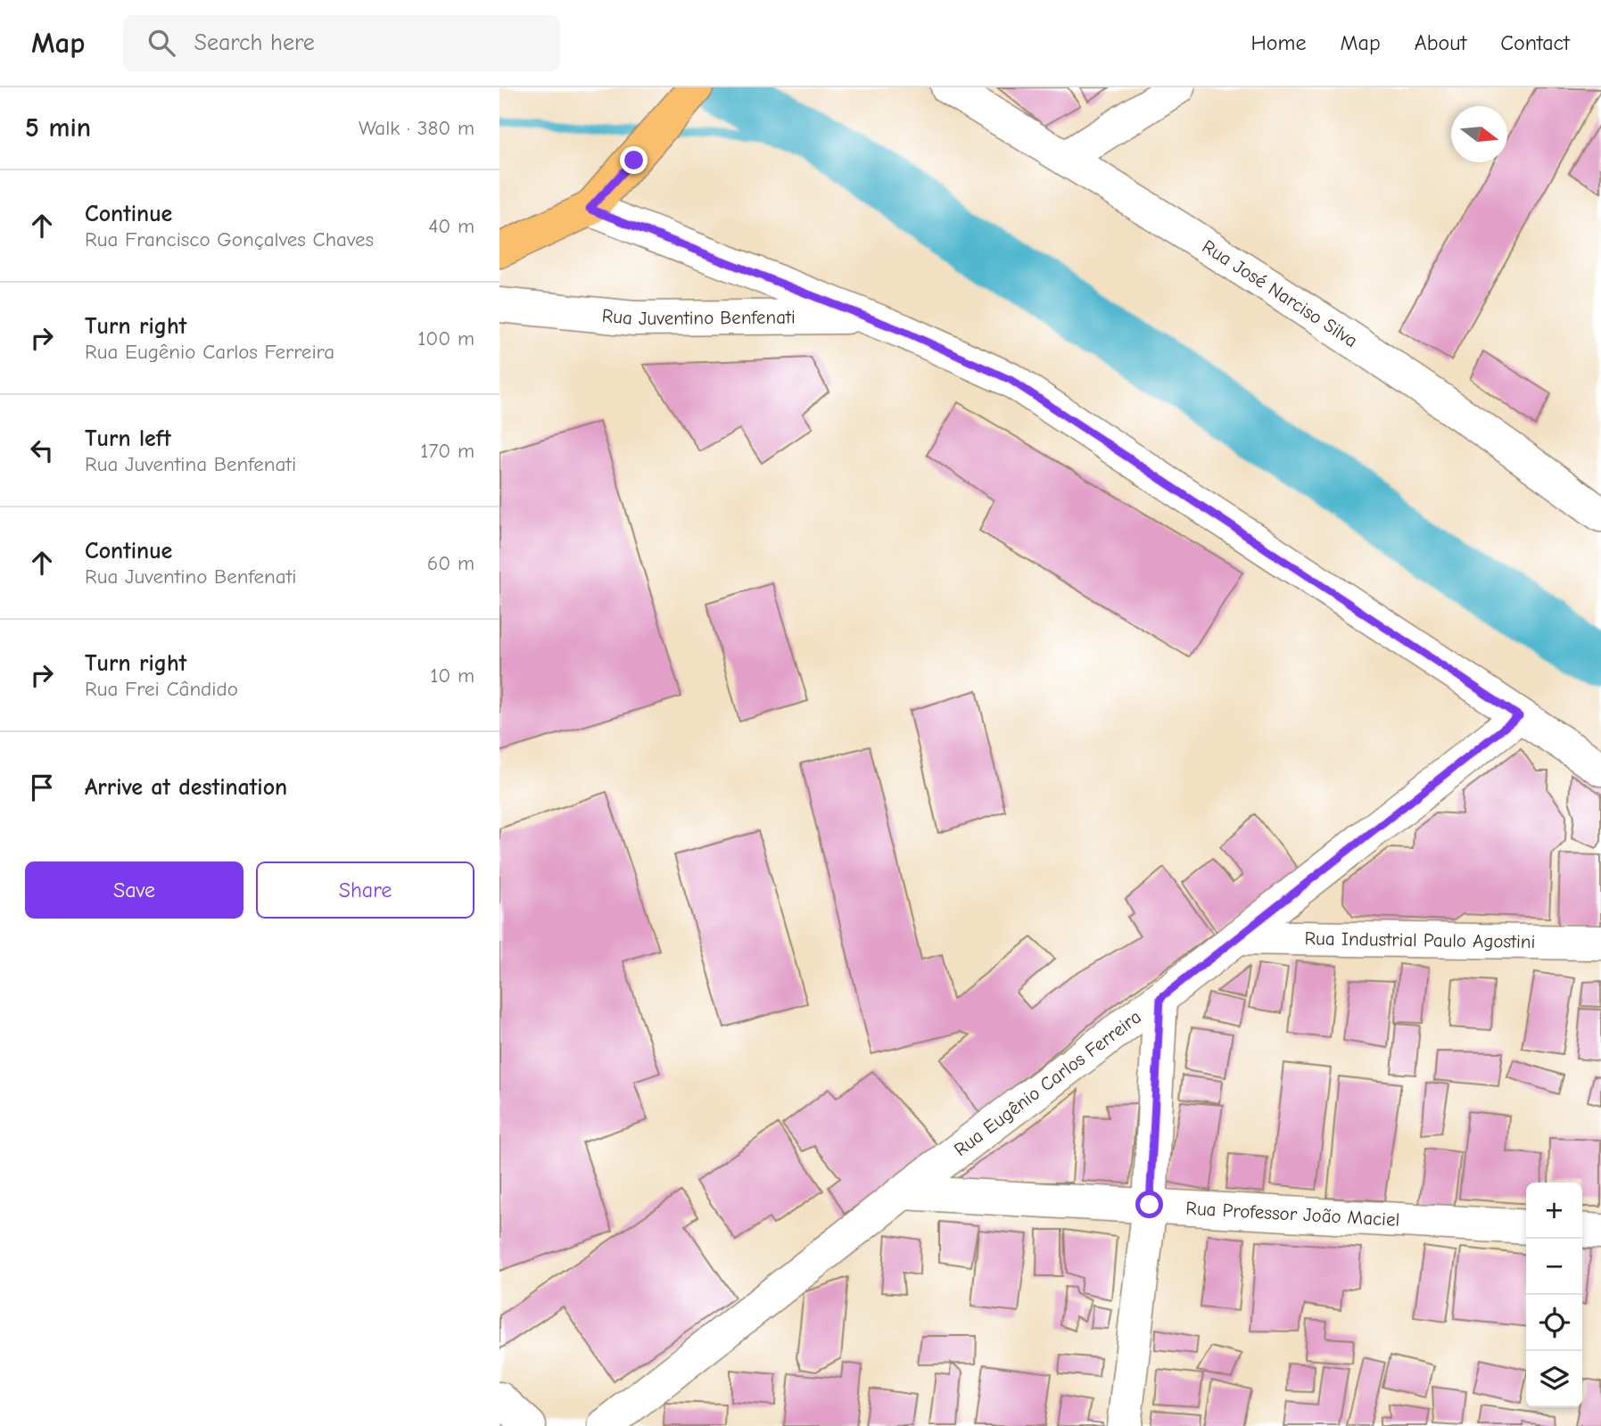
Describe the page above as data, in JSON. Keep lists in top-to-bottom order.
{
  "streets": {
    "street": [
      "Rua José Narciso Silva",
      "Rua Juventino Benfenati",
      "Rua Industrial Paulo Agostini",
      "Rua Eugênio Carlos Ferreira",
      "Rua Professor João Maciel"
    ]
  },
  "crossings": [
    ["Rua Industrial Paulo Agostini", "Rua Eugênio Carlos Ferreira"],
    ["Rua Eugênio Carlos Ferreira", "Rua Professor João Maciel"]
  ],
  "north": "right",
  "page": {
    "header": "Map",
    "search": "Search here",
    "nav": [
      "Home",
      "Map",
      "About",
      "Contact"
    ],
    "heading": ["5 min", "Walk · 380 m"],
    "list": [
      ["Continue", "Rua Francisco Gonçalves Chaves", "40 m"],
      ["Turn right", "Rua Eugênio Carlos Ferreira", "100 m"],
      ["Turn left", "Rua Juventina Benfenati", "170 m"],
      ["Continue", "Rua Juventino Benfenati", "60 m"],
      ["Turn right", "Rua Frei Cândido", "10 m"],
      "Arrive at destination"
    ],
    "buttons": ["Save", "Share"],
    "map_buttons": ["+", "−"]
  }
}
